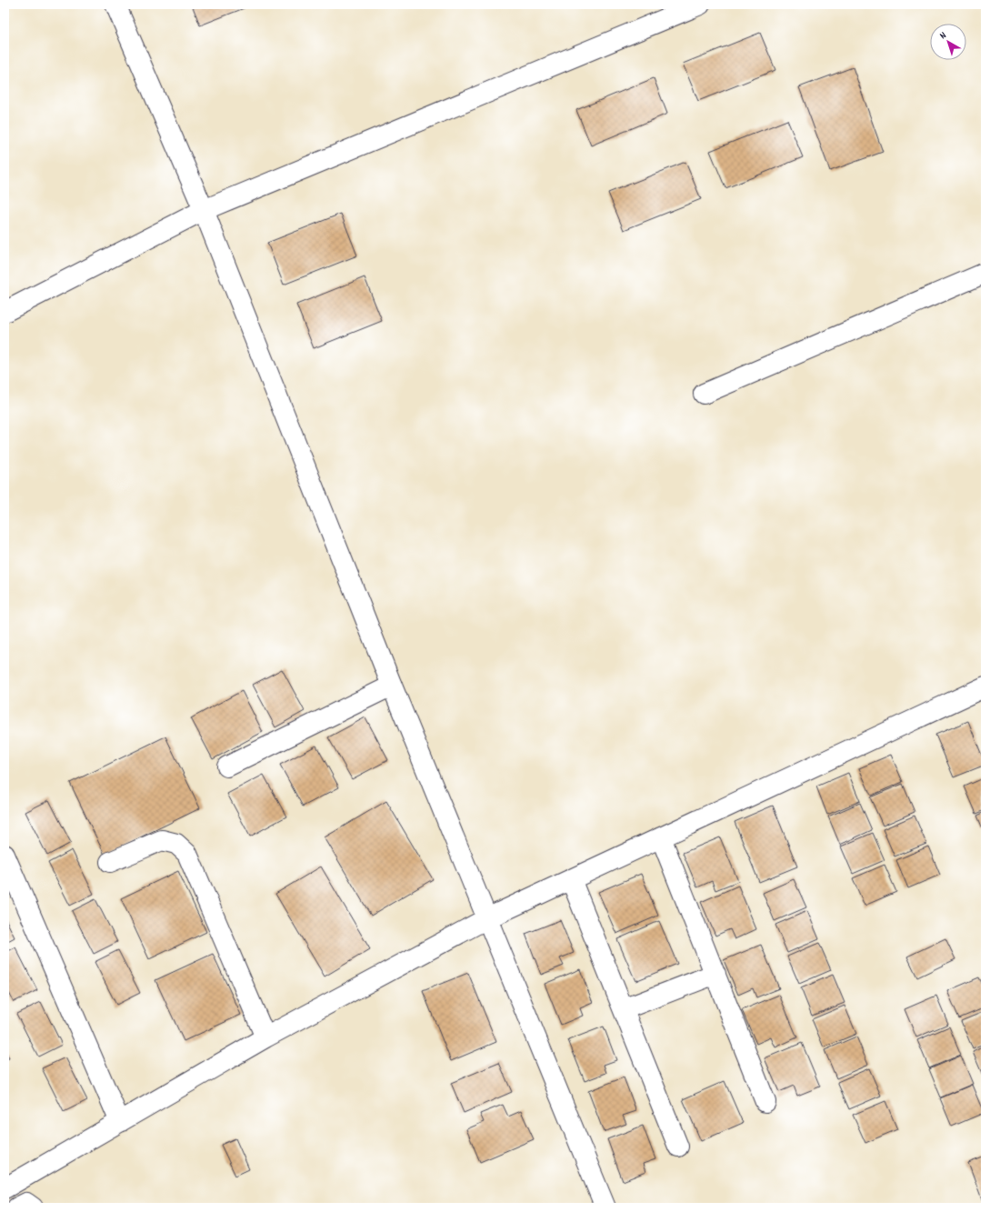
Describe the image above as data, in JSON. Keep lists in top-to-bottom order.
{
  "north": "top left"
}
